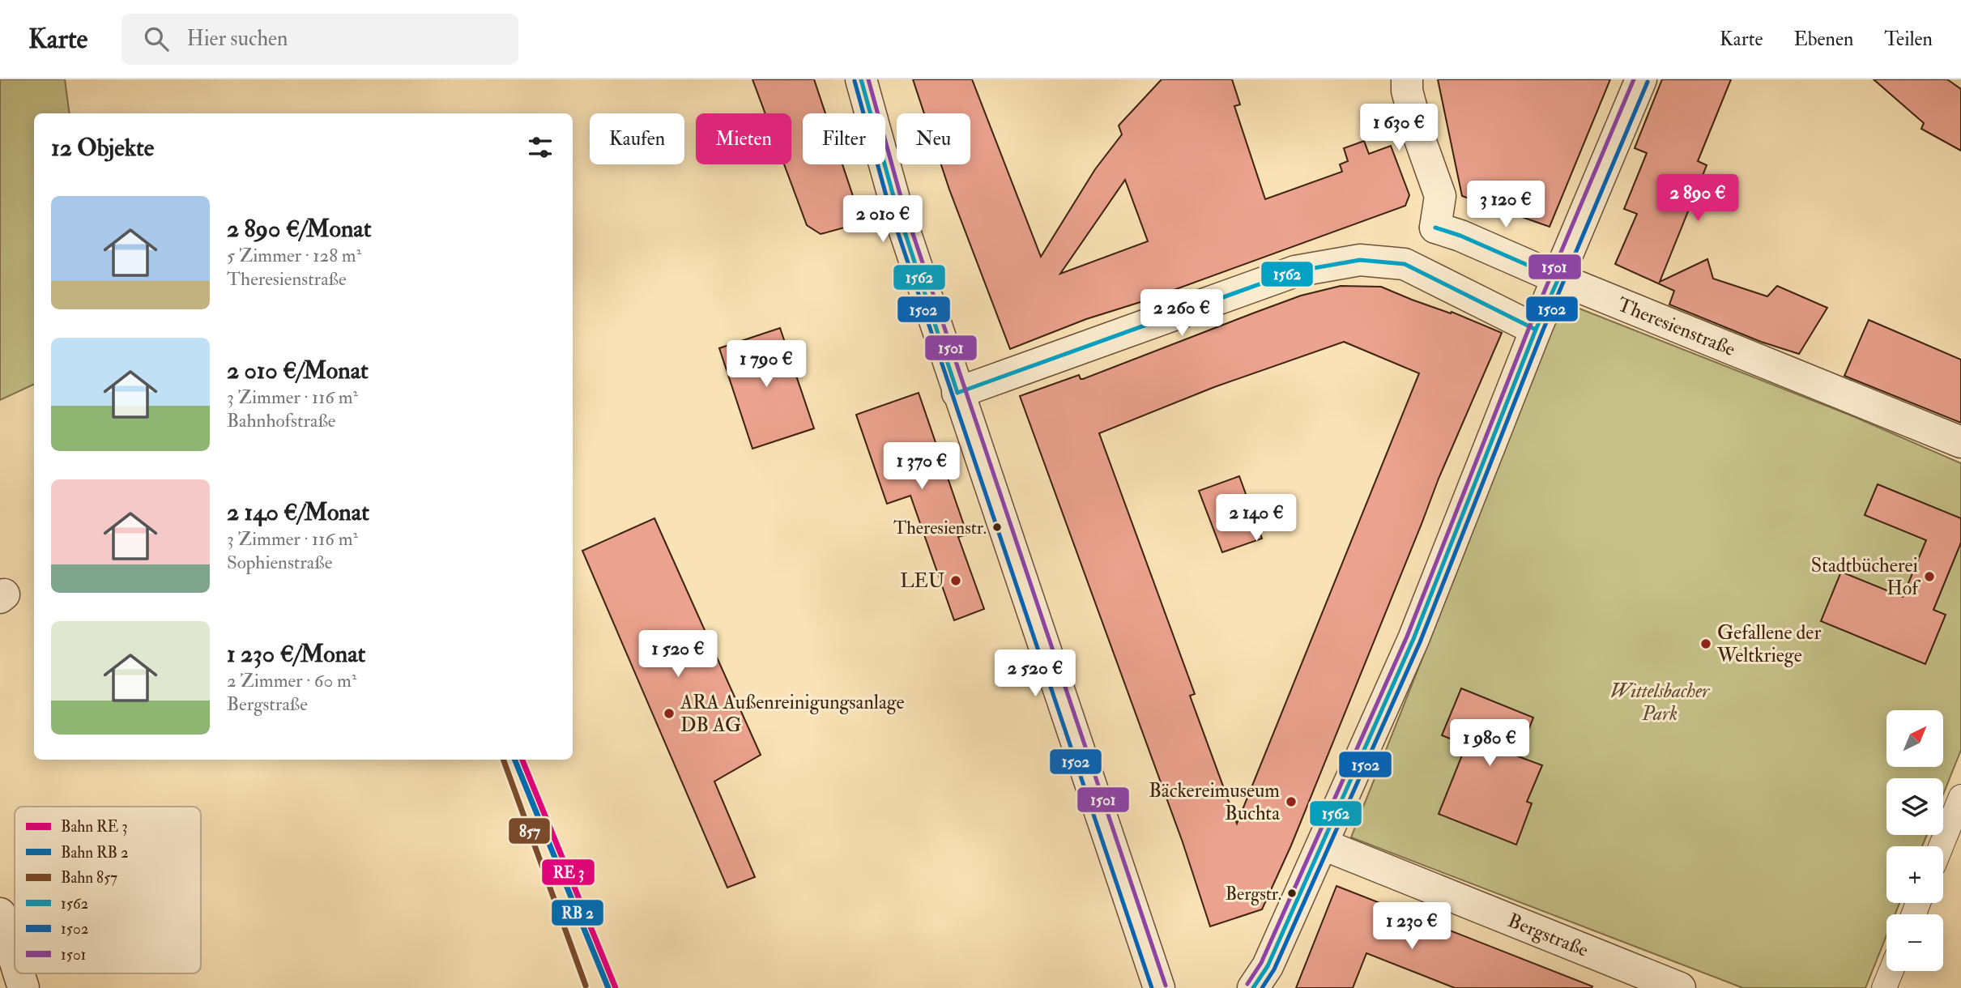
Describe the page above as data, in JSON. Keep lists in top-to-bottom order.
{
  "streets": {
    "street": ["Theresienstraße", "Bergstraße"]
  },
  "parks": ["Wittelsbacher Park"],
  "places": [
    "Theresienstr.",
    "Stadtbücherei Hof",
    "LEU",
    "Gefallene der Weltkriege",
    "ARA Außenreinigungsanlage DB AG",
    "Bäckereimuseum Buchta",
    "Bergstr."
  ],
  "lines": [
    "transit line 1562",
    "transit line 1501",
    "transit line 1502",
    "rail line 857"
  ],
  "legend": [
    "Bahn RE 3",
    "Bahn RB 2",
    "Bahn 857",
    "1562",
    "1502",
    "1501"
  ],
  "north": "top right",
  "page": {
    "header": "Karte",
    "search": "Hier suchen",
    "nav": ["Karte", "Ebenen", "Teilen"],
    "price": [
      "1 630 €",
      "2 890 €",
      "3 120 €",
      "2 010 €",
      "2 260 €",
      "1 790 €",
      "1 370 €",
      "2 140 €",
      "1 520 €",
      "2 520 €",
      "1 980 €",
      "1 230 €"
    ],
    "chip": [
      "Kaufen",
      "Mieten",
      "Filter",
      "Neu"
    ],
    "heading": "12 Objekte",
    "list": [
      {
        "name": "2 890 €/Monat",
        "note": "5 Zimmer · 128 m² · Theresienstraße"
      },
      {
        "name": "2 010 €/Monat",
        "note": "3 Zimmer · 116 m² · Bahnhofstraße"
      },
      {
        "name": "2 140 €/Monat",
        "note": "3 Zimmer · 116 m² · Sophienstraße"
      },
      {
        "name": "1 230 €/Monat",
        "note": "2 Zimmer · 60 m² · Bergstraße"
      }
    ],
    "map_buttons": ["+", "−"]
  }
}
